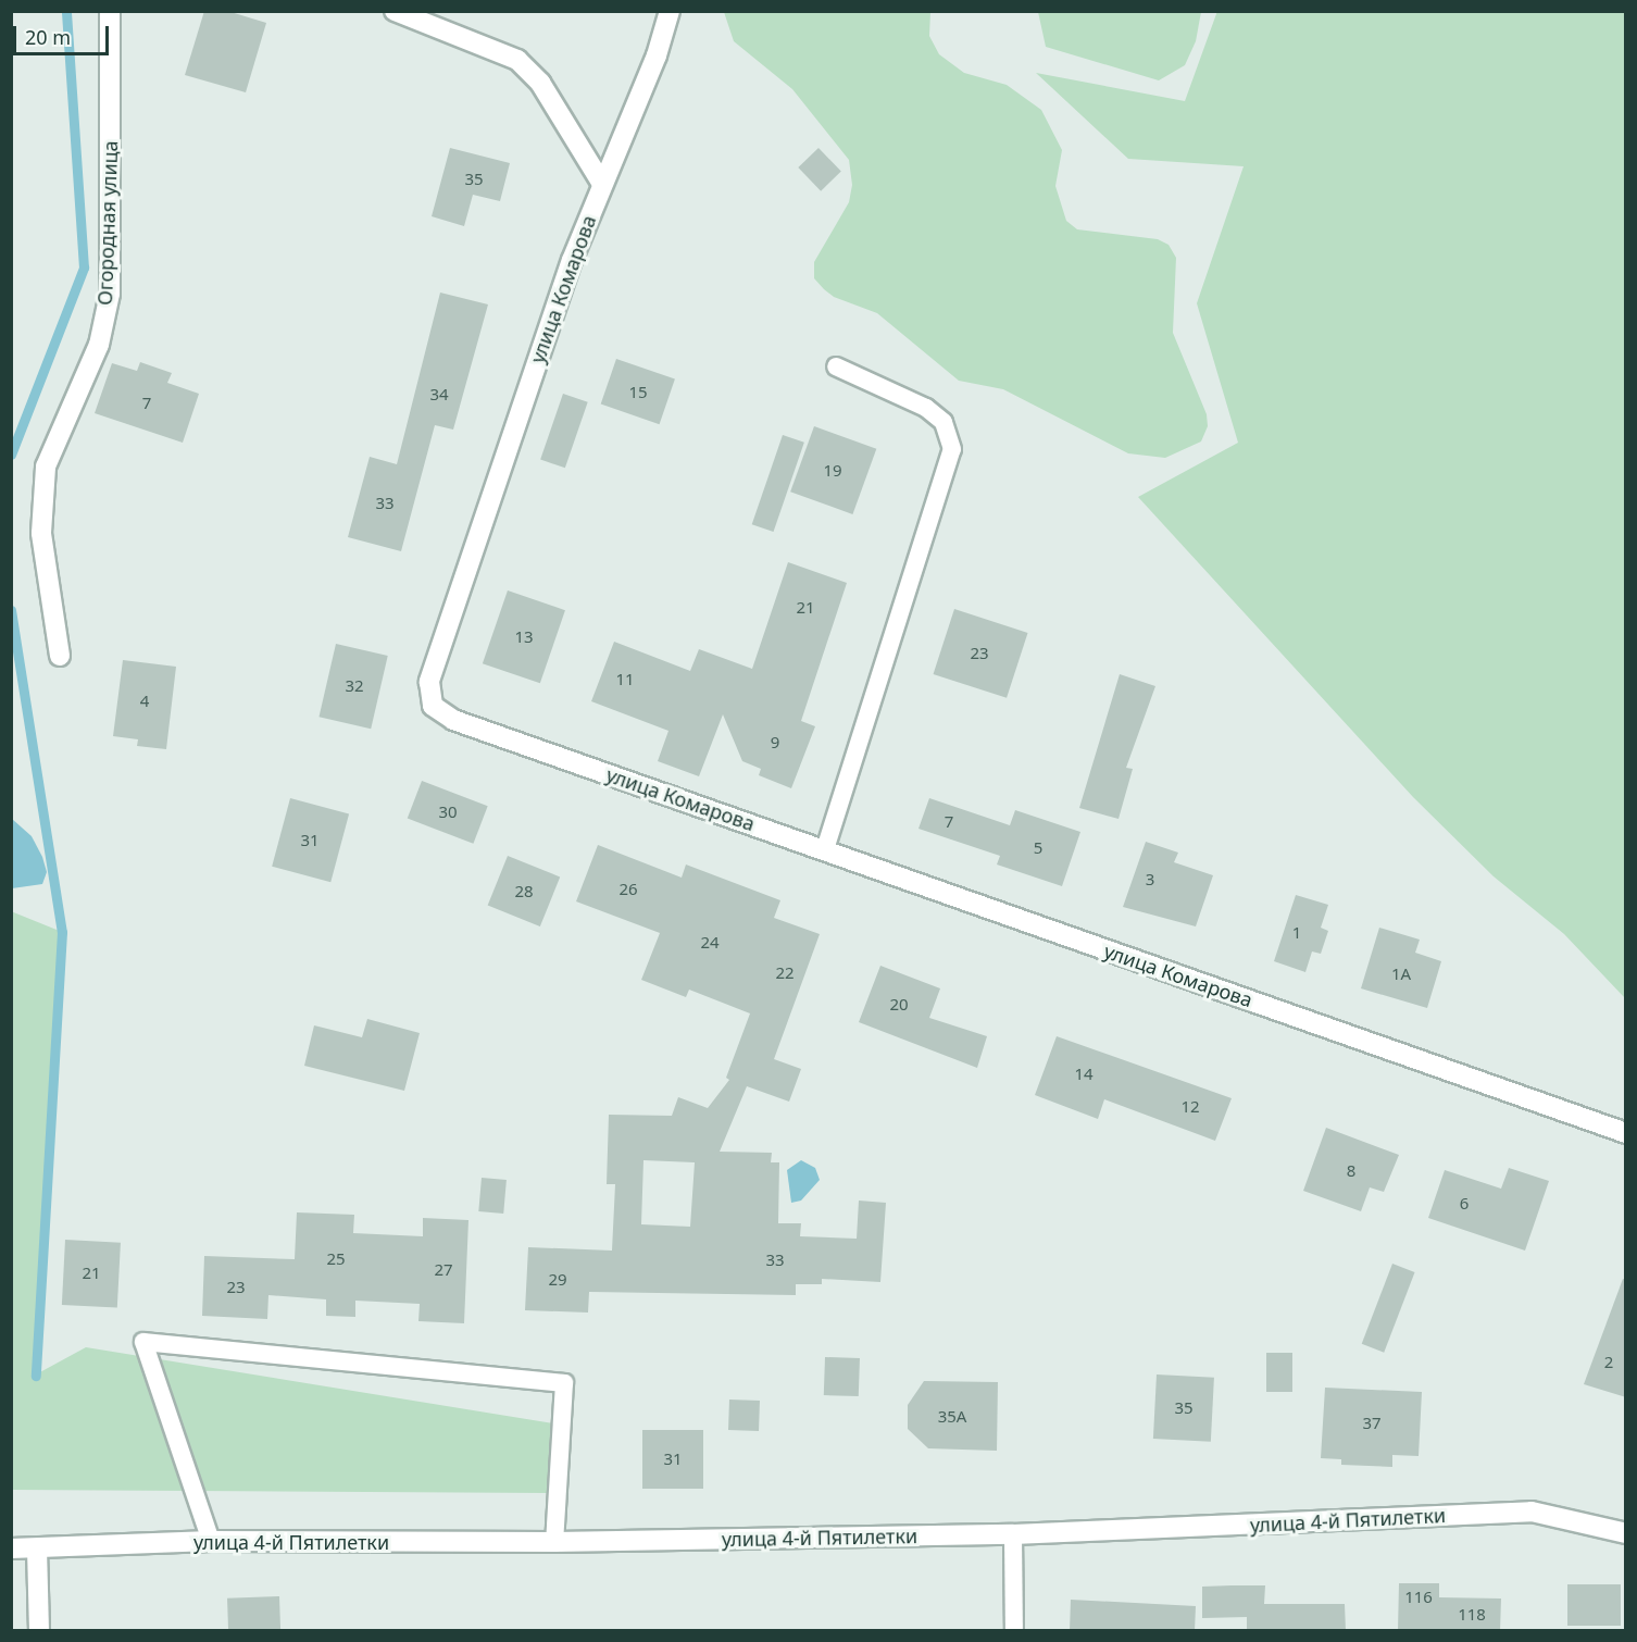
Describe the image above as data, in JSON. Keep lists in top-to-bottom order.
{
  "streets": {
    "street": ["Огородная улица", "улица Комарова", "улица 4-й Пятилетки"]
  },
  "house_numbers": [
    "35",
    "15",
    "34",
    "7",
    "19",
    "33",
    "21",
    "13",
    "23",
    "11",
    "32",
    "4",
    "9",
    "30",
    "7",
    "31",
    "5",
    "3",
    "26",
    "28",
    "1",
    "24",
    "22",
    "1А",
    "20",
    "14",
    "12",
    "8",
    "6",
    "25",
    "33",
    "27",
    "21",
    "29",
    "23",
    "2",
    "35",
    "35А",
    "37",
    "31",
    "116",
    "118"
  ],
  "scale_bar": "20 m"
}
